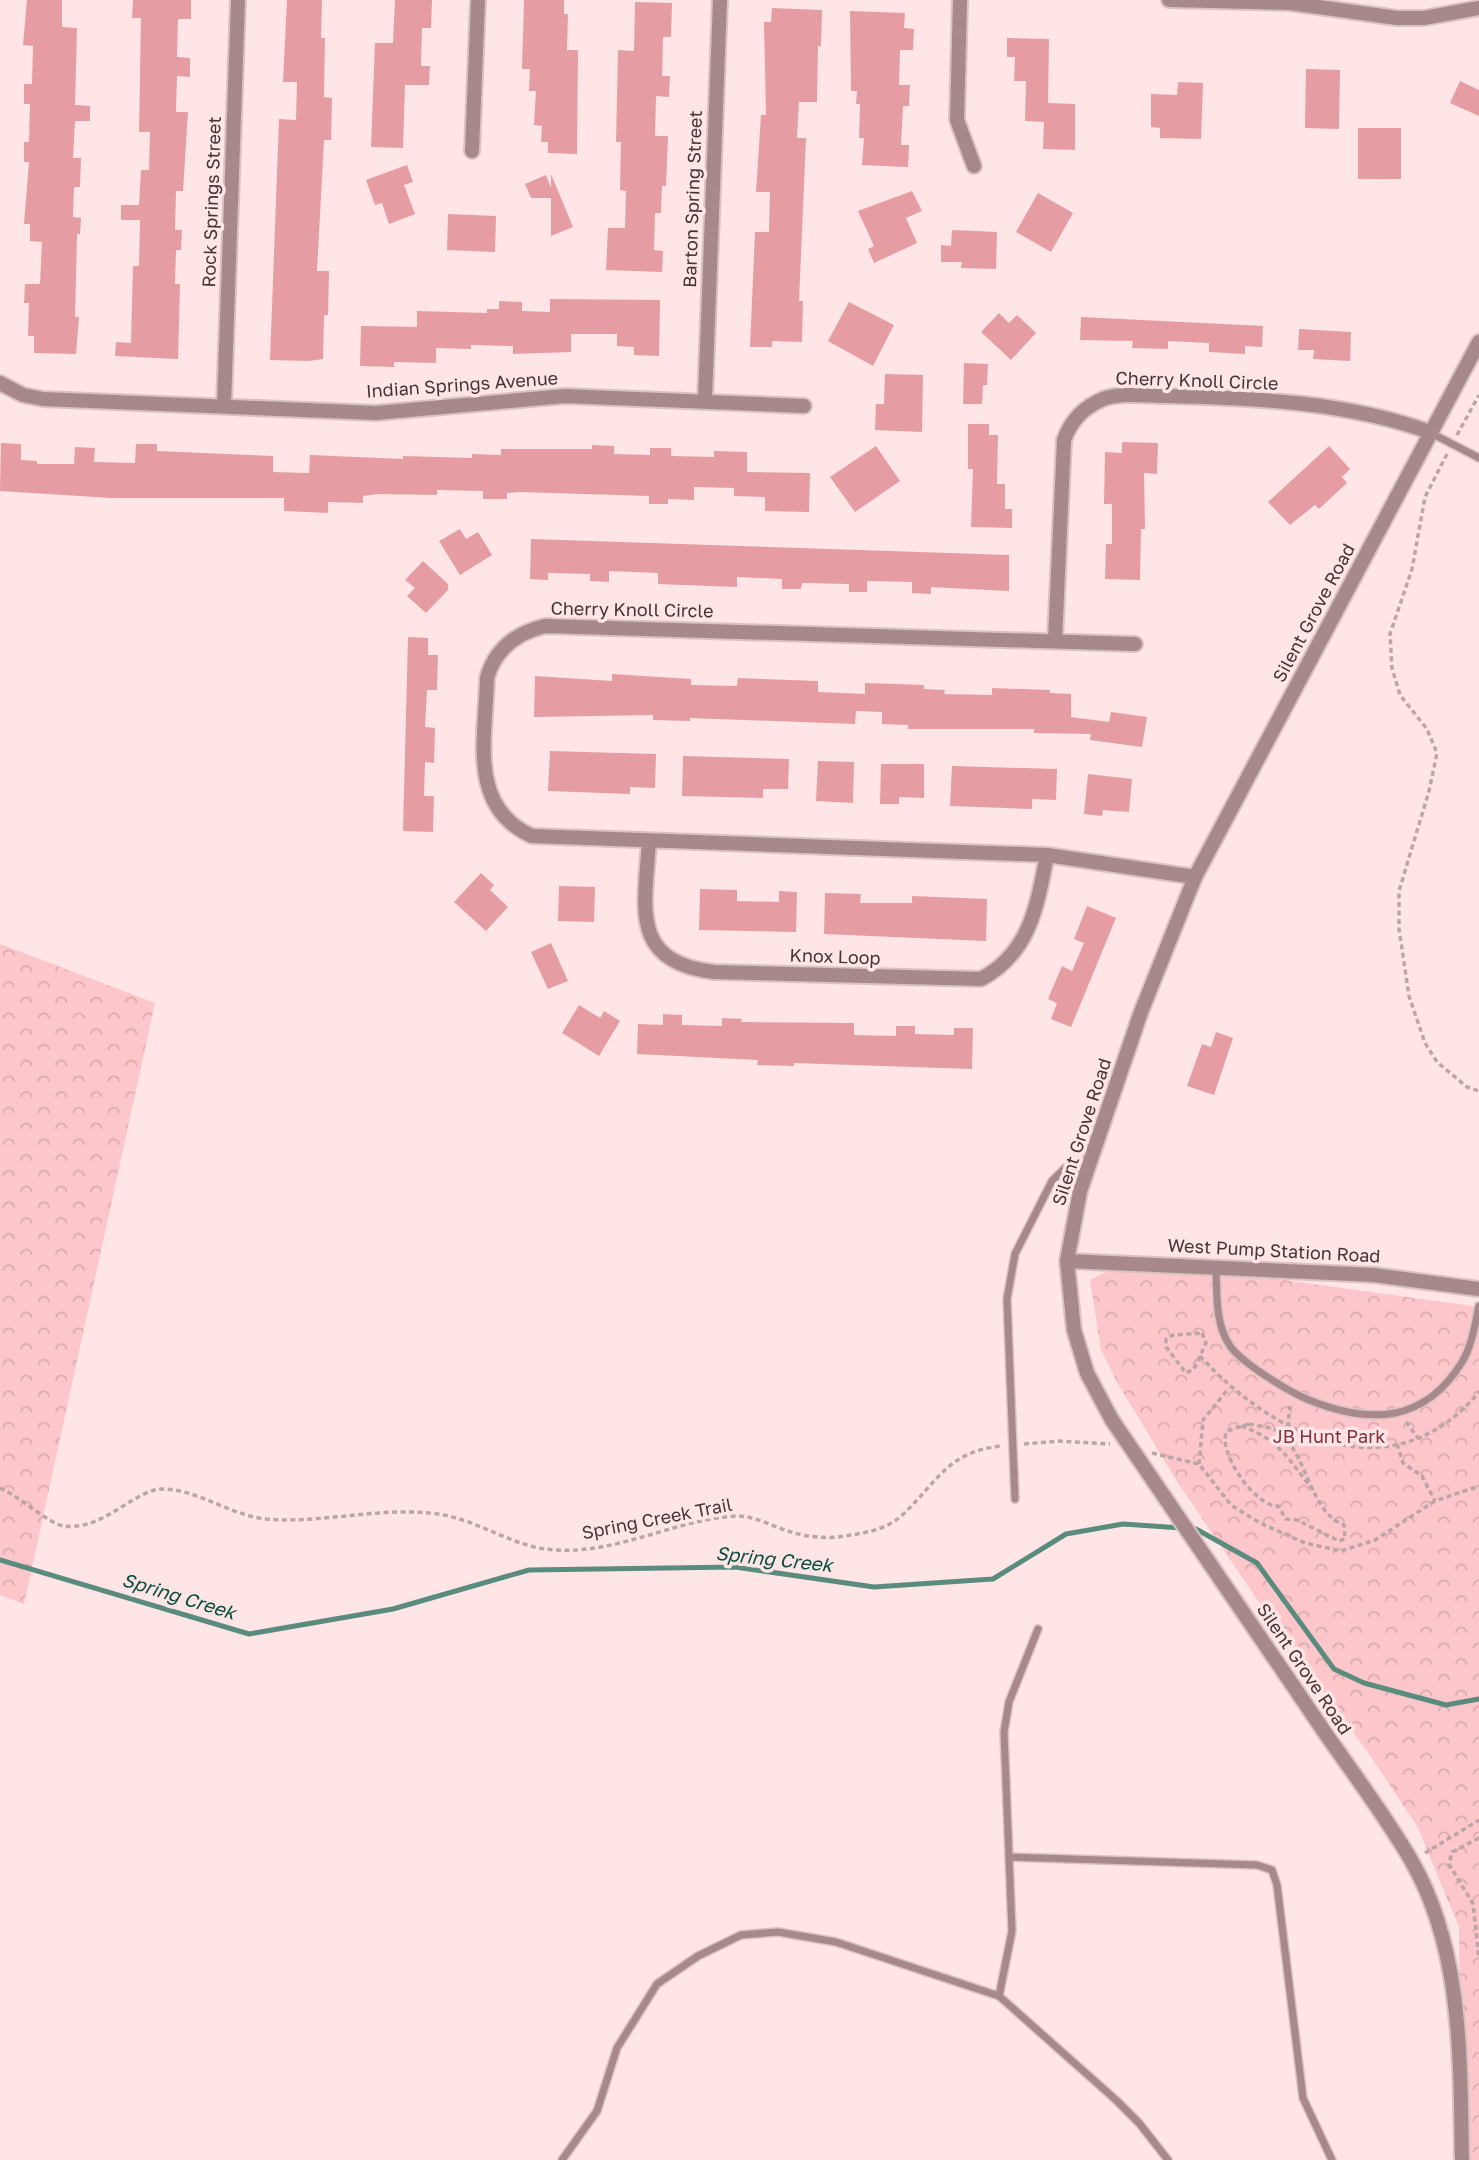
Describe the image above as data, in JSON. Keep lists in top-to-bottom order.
{
  "streets": {
    "street": [
      "Barton Spring Street",
      "Rock Springs Street",
      "Cherry Knoll Circle",
      "Indian Springs Avenue",
      "Silent Grove Road",
      "Knox Loop",
      "West Pump Station Road"
    ],
    "path": ["Spring Creek Trail"]
  },
  "crossings": [
    ["Barton Spring Street", "Indian Springs Avenue"],
    ["Rock Springs Street", "Indian Springs Avenue"],
    ["Cherry Knoll Circle", "Silent Grove Road"],
    ["Cherry Knoll Circle", "Knox Loop"],
    ["Silent Grove Road", "West Pump Station Road"]
  ],
  "water": ["Spring Creek"],
  "parks": ["JB Hunt Park"]
}
